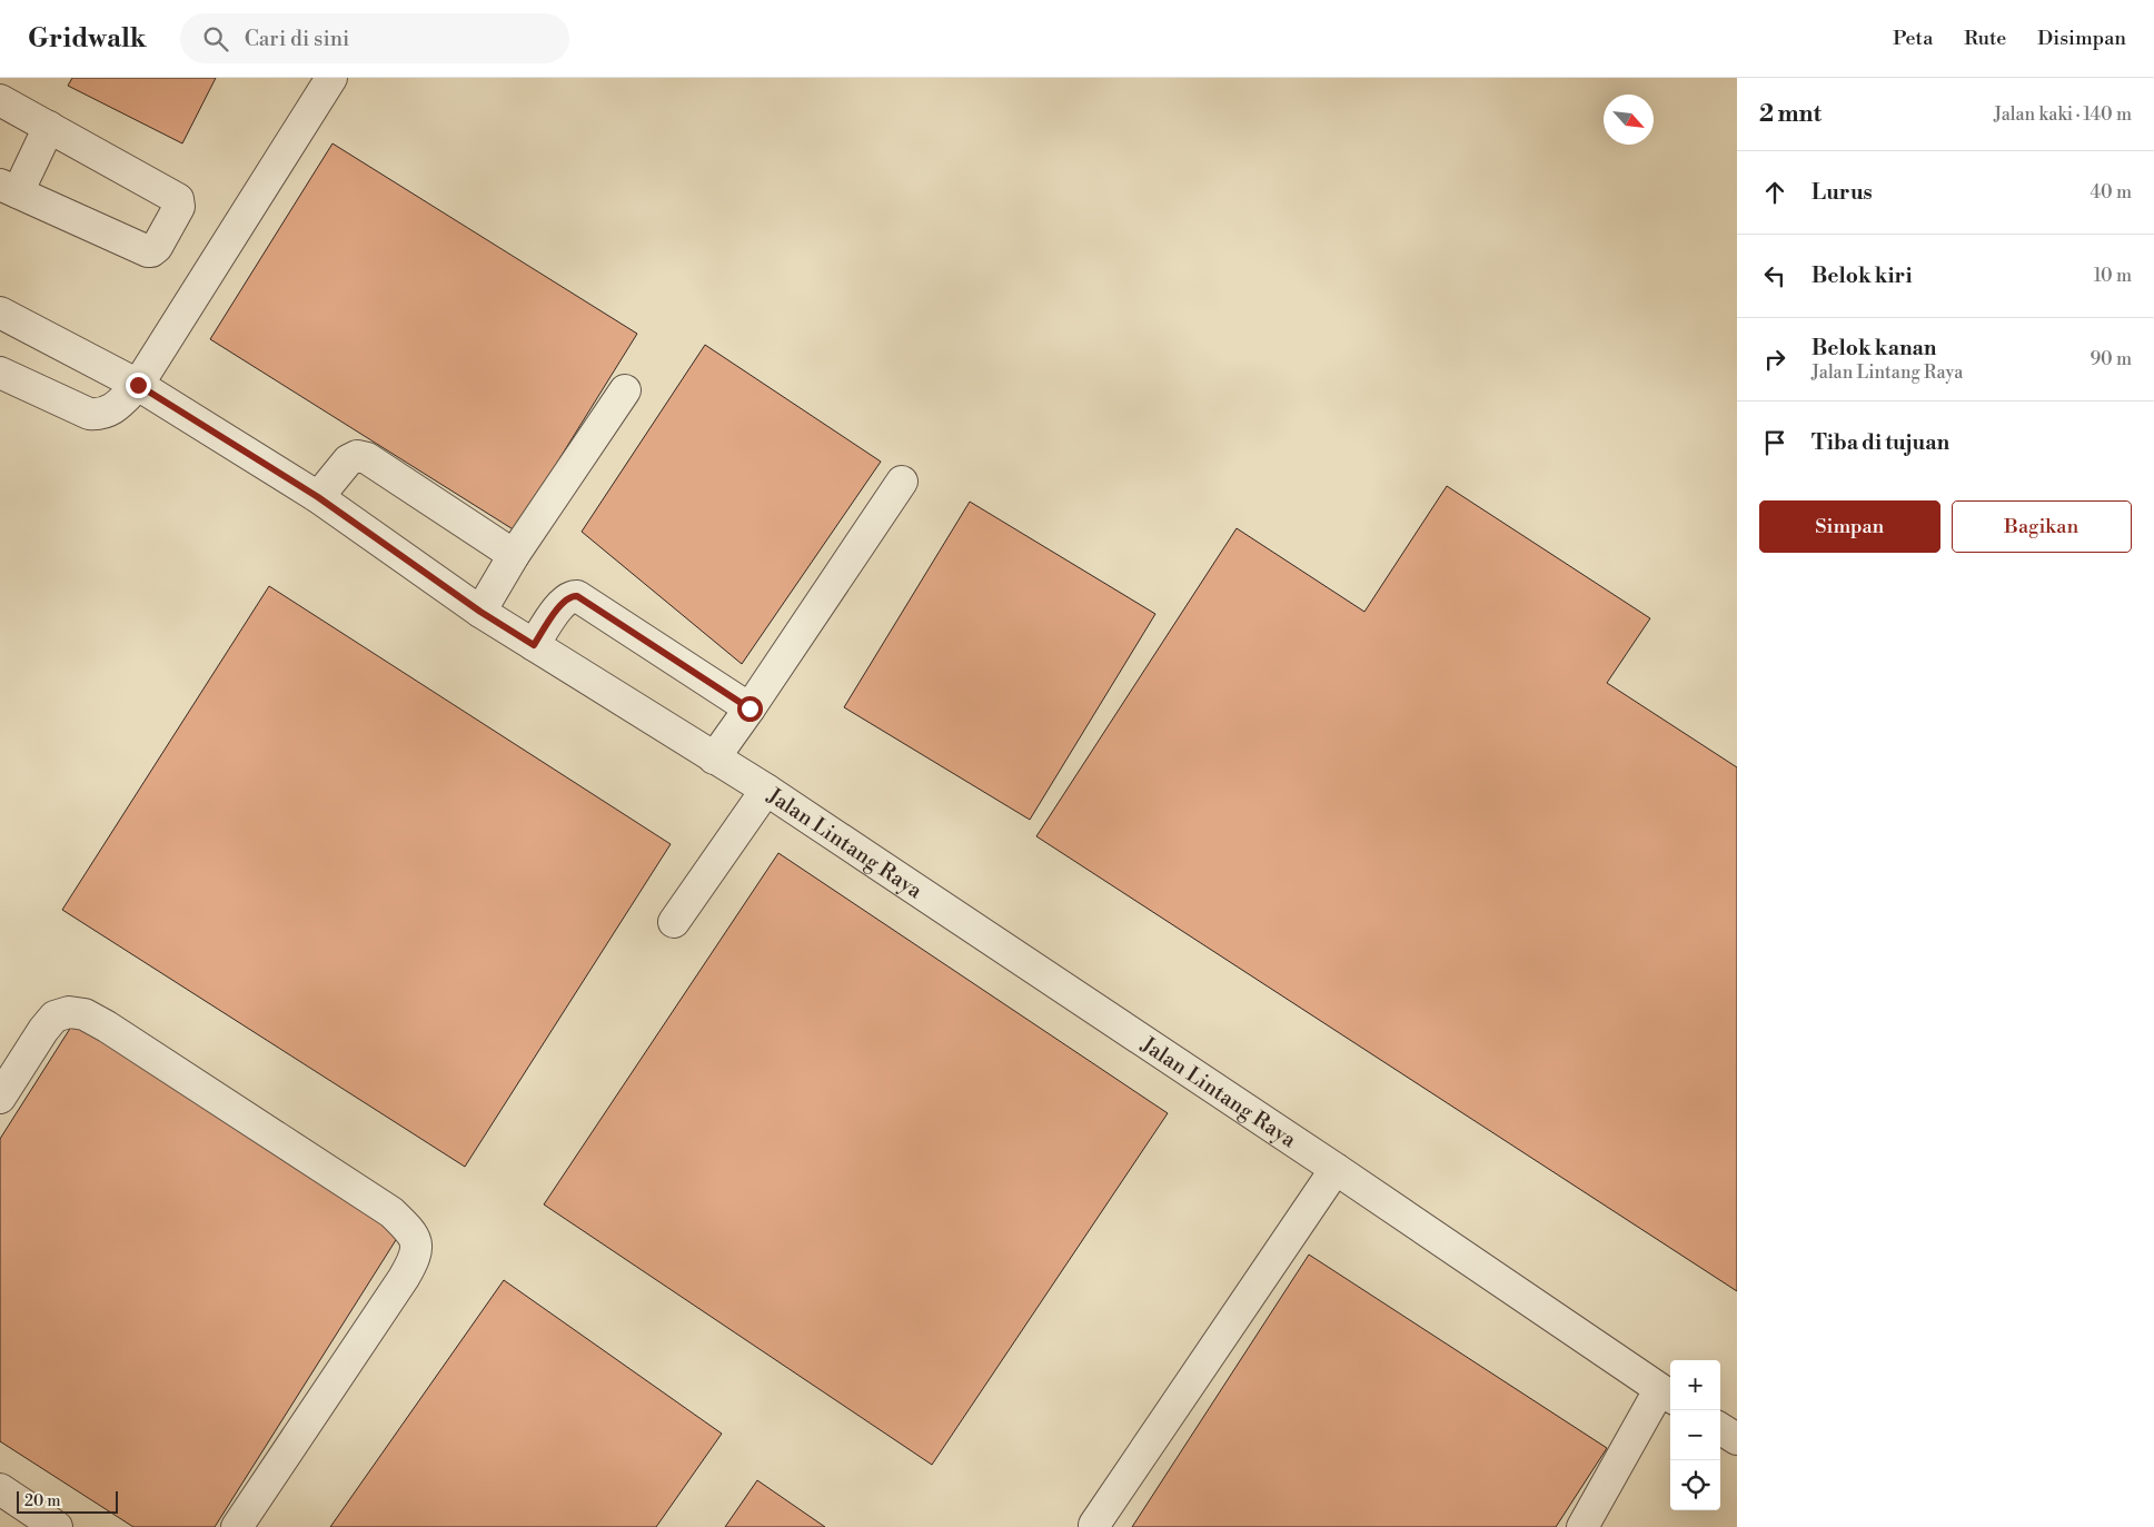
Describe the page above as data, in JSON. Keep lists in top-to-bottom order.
{
  "streets": {
    "lane": ["Jalan Lintang Raya"]
  },
  "scale_bar": "20 m",
  "north": "bottom right",
  "page": {
    "header": "Gridwalk",
    "search": "Cari di sini",
    "nav": ["Peta", "Rute", "Disimpan"],
    "heading": ["2 mnt", "Jalan kaki · 140 m"],
    "list": [
      ["Lurus", "40 m"],
      ["Belok kiri", "10 m"],
      ["Belok kanan", "Jalan Lintang Raya", "90 m"],
      "Tiba di tujuan"
    ],
    "buttons": ["Simpan", "Bagikan"],
    "map_buttons": ["+", "−"],
    "scale": "20 m"
  }
}
